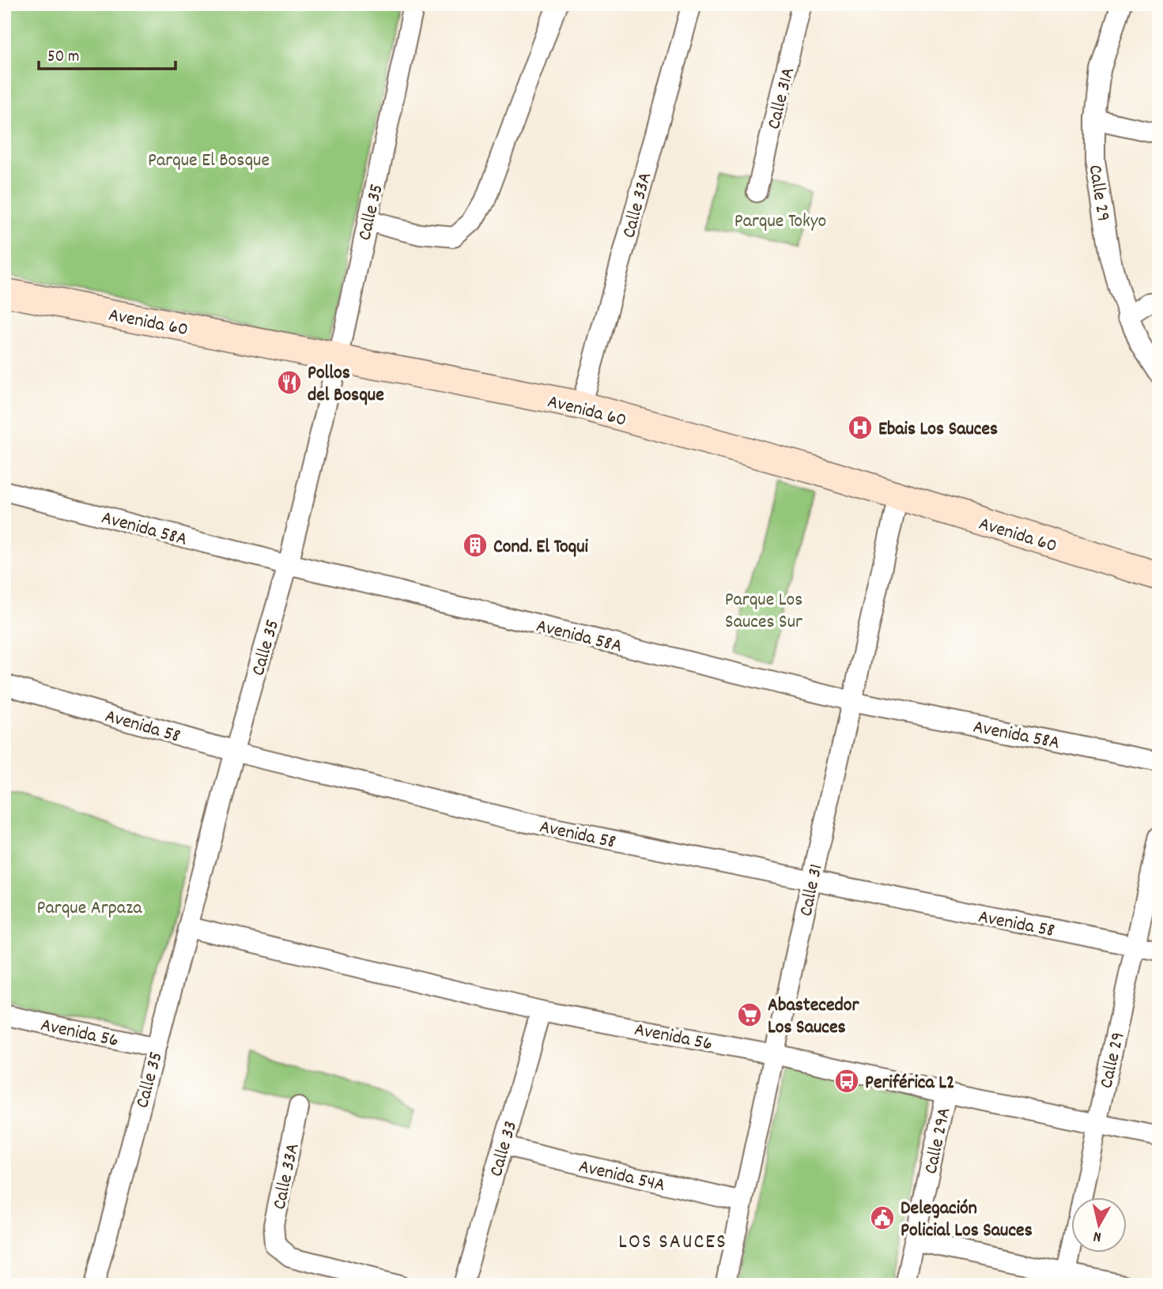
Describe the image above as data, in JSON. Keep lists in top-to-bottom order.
{
  "streets": {
    "street": [
      "Calle 31A",
      "Calle 29",
      "Calle 33A",
      "Calle 35",
      "Avenida 60",
      "Avenida 58A",
      "Avenida 58",
      "Calle 31",
      "Avenida 56",
      "Calle 29A",
      "Calle 33",
      "Avenida 54A"
    ]
  },
  "crossings": [
    ["Calle 29", "Avenida 58"],
    ["Calle 29", "Avenida 56"],
    ["Calle 33A", "Avenida 60"],
    ["Calle 35", "Avenida 60"],
    ["Calle 35", "Avenida 58A"],
    ["Calle 35", "Avenida 58"],
    ["Calle 35", "Avenida 56"],
    ["Avenida 60", "Calle 31"],
    ["Avenida 58A", "Calle 31"],
    ["Avenida 58", "Calle 31"],
    ["Calle 31", "Avenida 56"],
    ["Calle 31", "Avenida 54A"],
    ["Avenida 56", "Calle 29A"],
    ["Avenida 56", "Calle 33"],
    ["Calle 33", "Avenida 54A"]
  ],
  "districts": ["LOS SAUCES"],
  "parks": [
    "Parque El Bosque",
    "Parque Tokyo",
    "Parque Los Sauces Sur",
    "Parque Arpaza"
  ],
  "places": {
    "restaurant": ["Pollos del Bosque"],
    "hospital": ["Ebais Los Sauces"],
    "building": ["Cond. El Toqui"],
    "supermarket": ["Abastecedor Los Sauces"],
    "bus stop": ["Periférica L2"],
    "public building": ["Delegación Policial Los Sauces"]
  },
  "scale_bar": "50 m",
  "north": "bottom"
}
